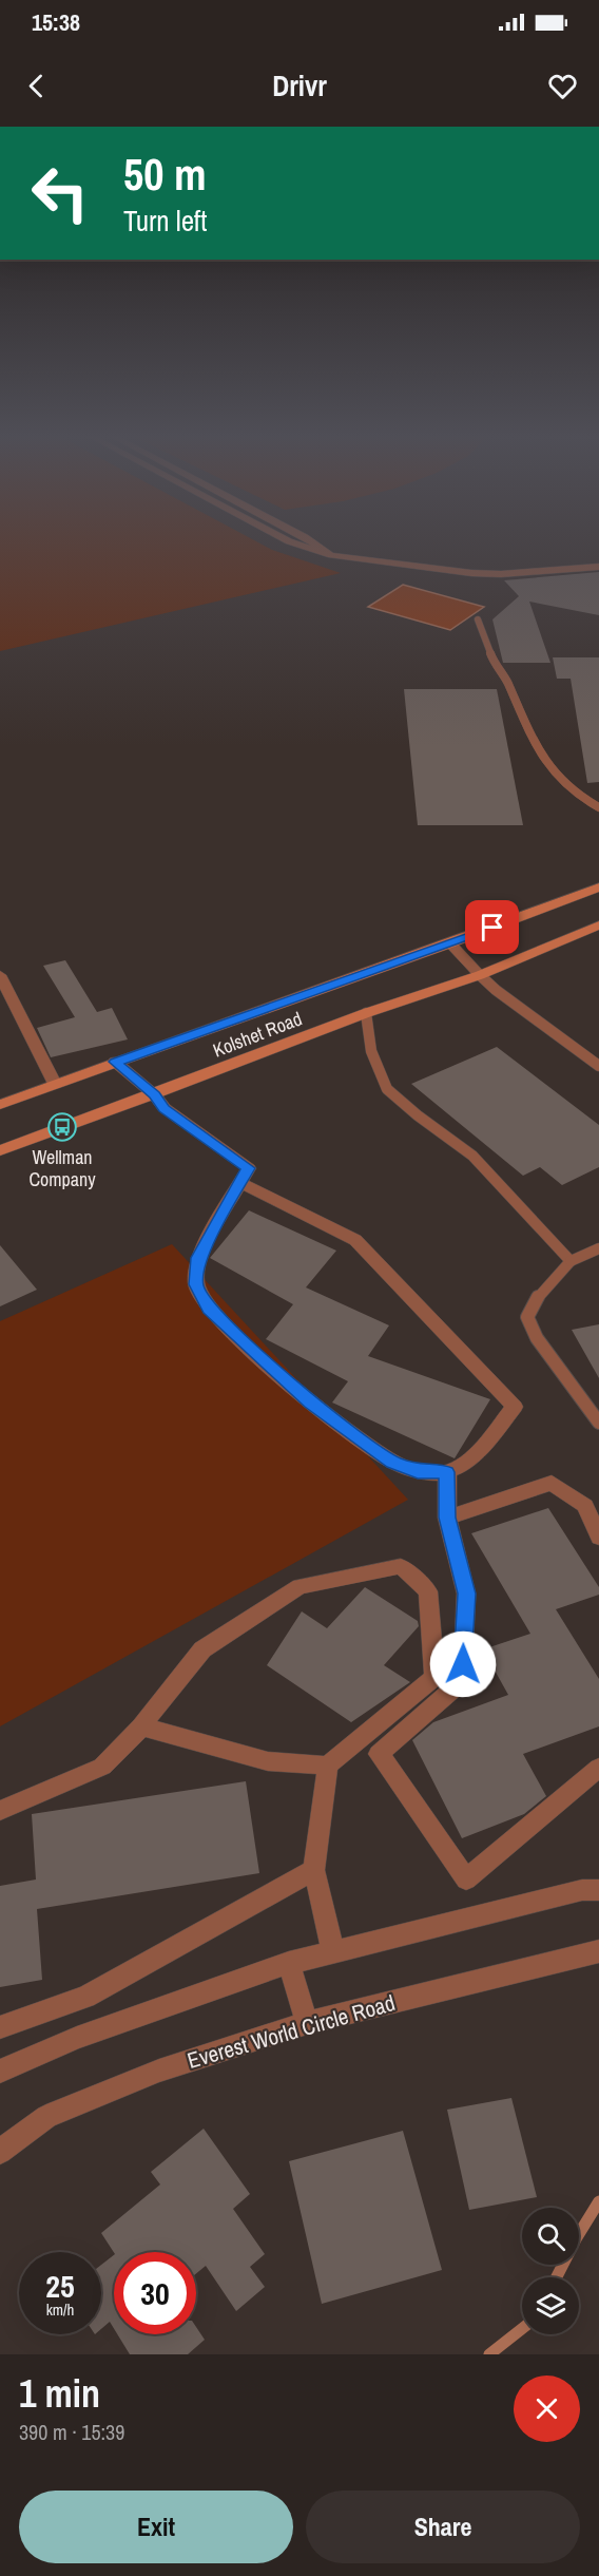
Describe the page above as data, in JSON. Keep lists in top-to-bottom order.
{
  "streets": {
    "street": ["Kolshet Road", "Everest World Circle Road"]
  },
  "places": {
    "bus stop": ["Wellman Company"]
  },
  "page": {
    "status": "15:38",
    "header": "Drivr",
    "turn": ["50 m", "Turn left"],
    "speed": "25 km/h",
    "limit": "30",
    "heading": ["1 min", "390 m · 15:39"],
    "buttons": ["Exit", "Share"]
  }
}
